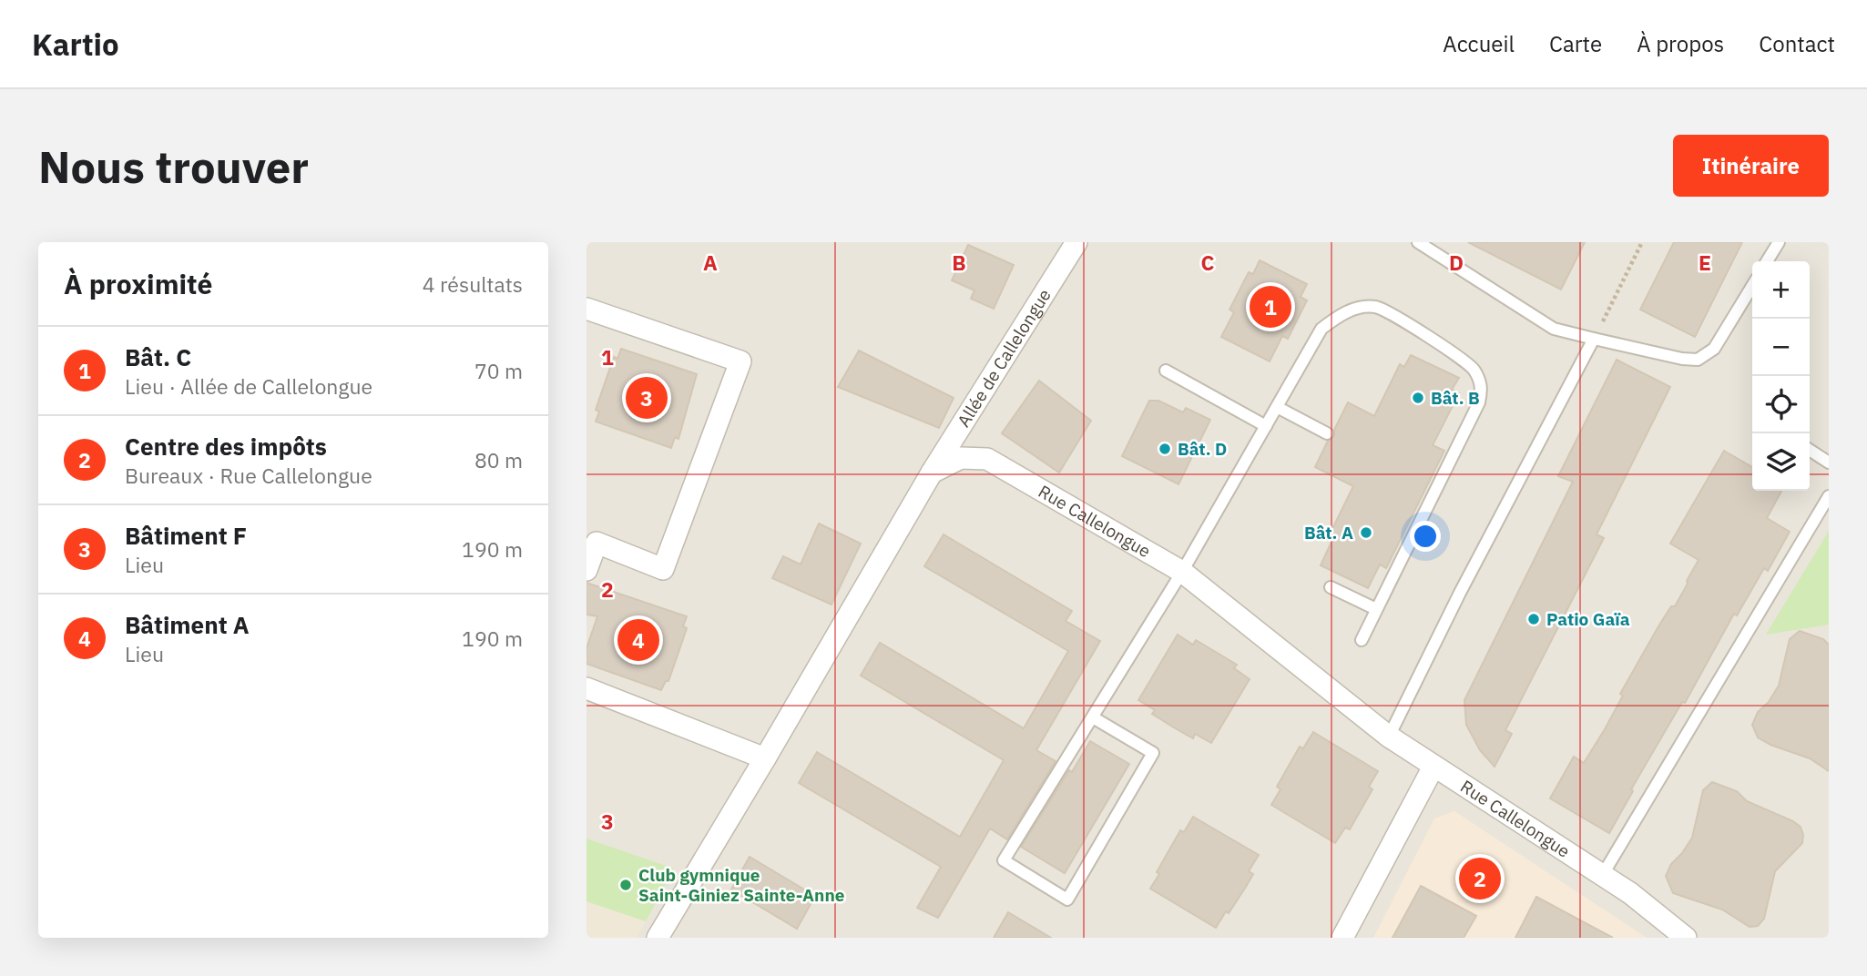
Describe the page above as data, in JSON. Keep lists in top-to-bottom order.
{
  "streets": {
    "street": ["Allée de Callelongue", "Rue Callelongue"]
  },
  "crossings": [
    ["Allée de Callelongue", "Rue Callelongue"]
  ],
  "places": [
    "Bât. B",
    "Bât. D",
    "Bât. A",
    "Patio Gaïa",
    "Club gymnique Saint-Giniez Sainte-Anne"
  ],
  "page": {
    "header": "Kartio",
    "nav": [
      "Accueil",
      "Carte",
      "À propos",
      "Contact"
    ],
    "buttons": "Itinéraire",
    "title": "Nous trouver",
    "heading": ["À proximité", "4 résultats"],
    "map_buttons": ["+", "−"],
    "pins": [
      "1",
      "3",
      "4",
      "2"
    ],
    "list": [
      {
        "mark": "1",
        "name": "Bât. C",
        "note": "Lieu · Allée de Callelongue",
        "value": "70 m"
      },
      {
        "mark": "2",
        "name": "Centre des impôts",
        "note": "Bureaux · Rue Callelongue",
        "value": "80 m"
      },
      {
        "mark": "3",
        "name": "Bâtiment F",
        "note": "Lieu",
        "value": "190 m"
      },
      {
        "mark": "4",
        "name": "Bâtiment A",
        "note": "Lieu",
        "value": "190 m"
      }
    ]
  },
  "grid": {
    "columns": [
      "A",
      "B",
      "C",
      "D",
      "E"
    ],
    "rows": ["1", "2", "3"]
  }
}
